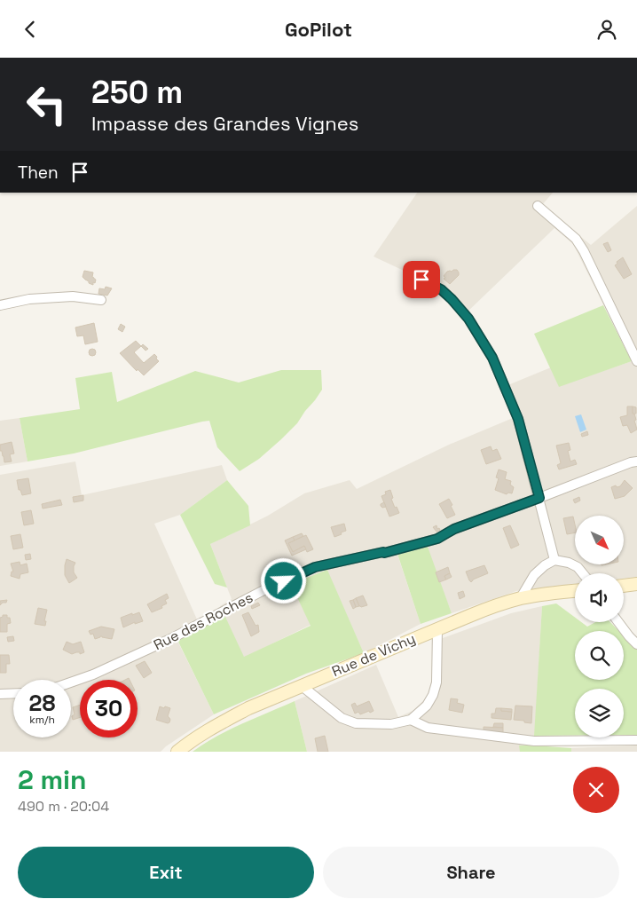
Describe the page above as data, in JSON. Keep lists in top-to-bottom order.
{
  "streets": {
    "street": ["Rue des Roches", "Rue de Vichy"]
  },
  "north": "bottom right",
  "page": {
    "header": "GoPilot",
    "turn": ["250 m", "Impasse des Grandes Vignes"],
    "then": "Then",
    "speed": "28 km/h",
    "limit": "30",
    "heading": ["2 min", "490 m · 20:04"],
    "buttons": ["Exit", "Share"]
  }
}
